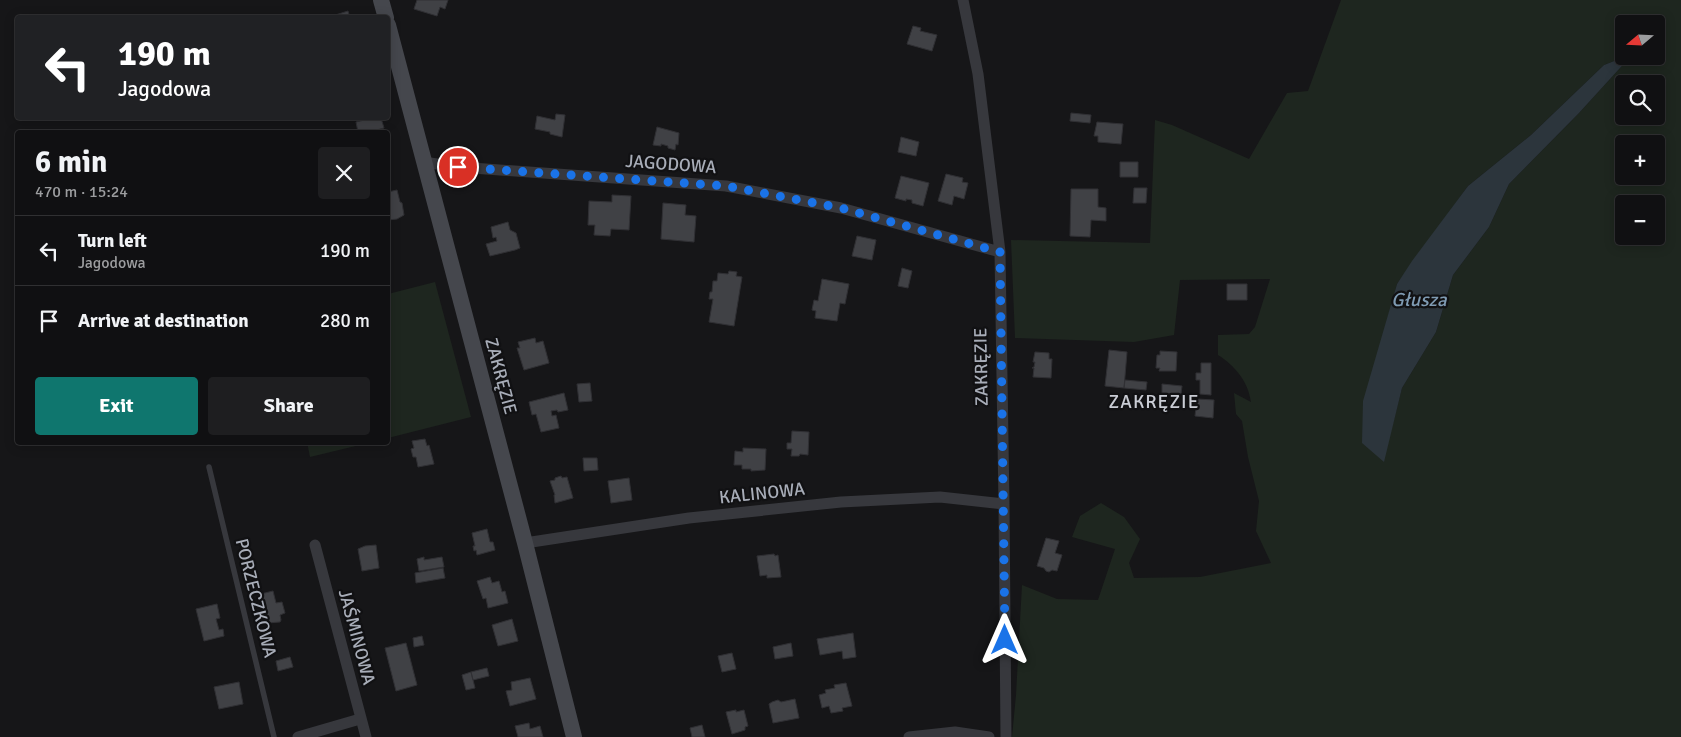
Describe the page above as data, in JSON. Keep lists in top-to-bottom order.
{
  "streets": {
    "street": [
      "JAGODOWA",
      "ZAKRĘZIE",
      "KALINOWA",
      "JAŚMINOWA"
    ],
    "lane": ["PORZECZKOWA"]
  },
  "crossings": [
    ["JAGODOWA", "ZAKRĘZIE"],
    ["ZAKRĘZIE", "KALINOWA"]
  ],
  "districts": ["ZAKRĘZIE"],
  "water": ["Głusza"],
  "north": "left",
  "page": {
    "map_buttons": ["+", "−"],
    "turn": ["190 m", "Jagodowa"],
    "heading": ["6 min", "470 m · 15:24"],
    "list": [
      {
        "name": "Turn left",
        "note": "Jagodowa",
        "value": "190 m"
      },
      {
        "name": "Arrive at destination",
        "value": "280 m"
      }
    ],
    "buttons": ["Exit", "Share"]
  }
}
